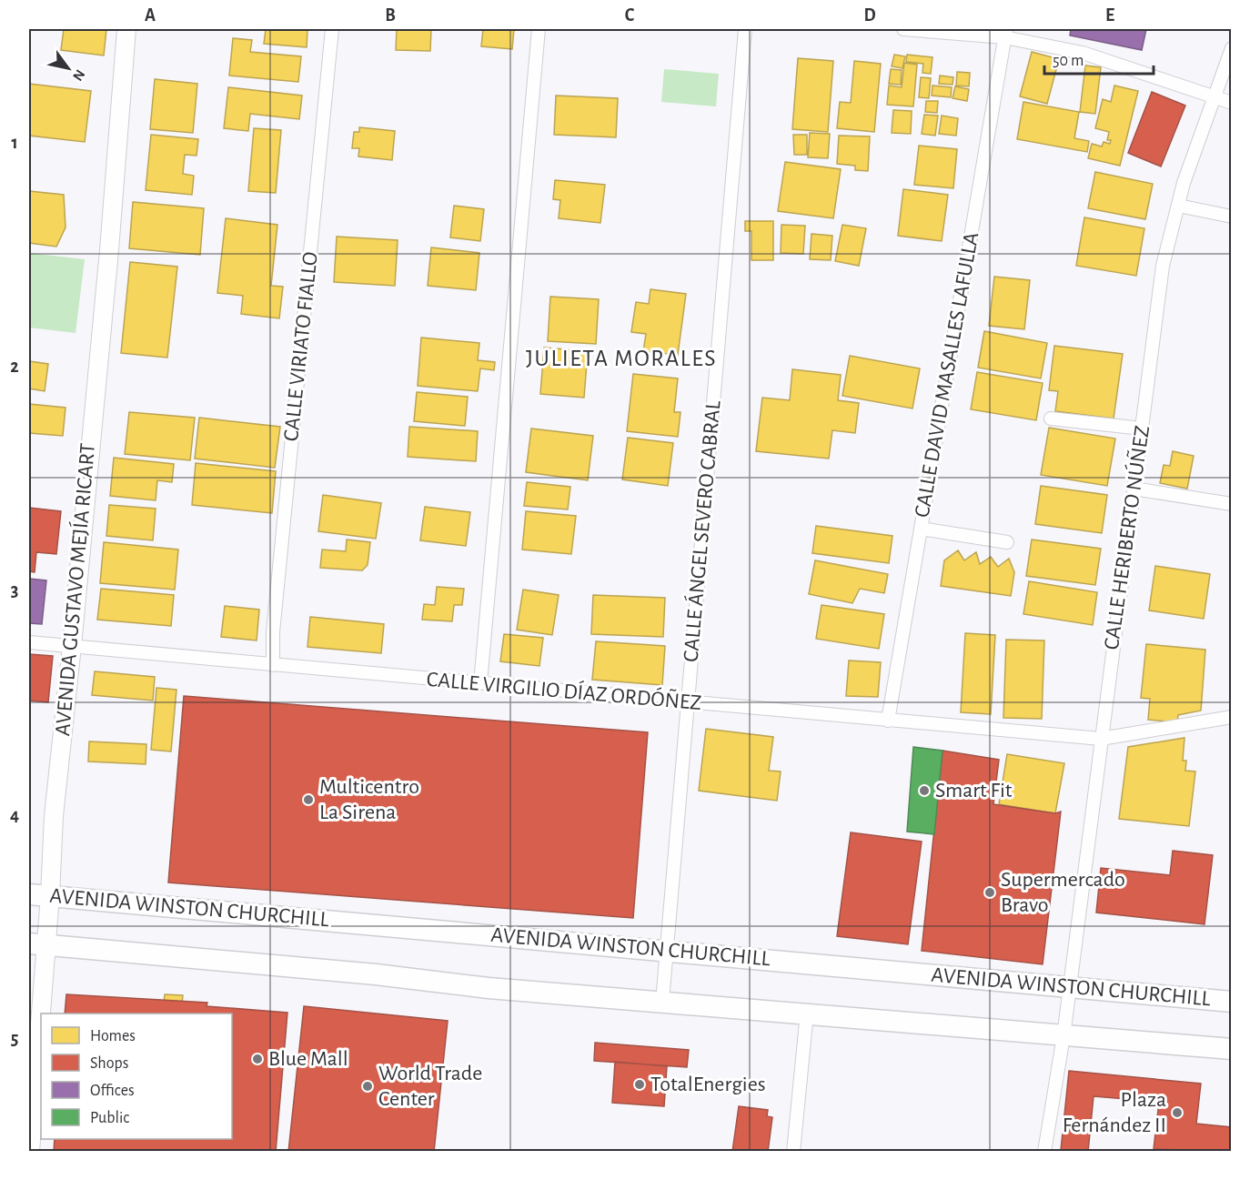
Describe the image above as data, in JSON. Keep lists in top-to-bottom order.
{
  "streets": {
    "main road": ["AVENIDA WINSTON CHURCHILL"],
    "street": [
      "CALLE VIRIATO FIALLO",
      "CALLE DAVID MASALLES LAFULLA",
      "CALLE ÁNGEL SEVERO CABRAL",
      "CALLE HERIBERTO NÚÑEZ",
      "AVENIDA GUSTAVO MEJÍA RICART",
      "CALLE VIRGILIO DÍAZ ORDÓÑEZ"
    ]
  },
  "crossings": [
    ["CALLE VIRIATO FIALLO", "CALLE VIRGILIO DÍAZ ORDÓÑEZ"],
    ["CALLE DAVID MASALLES LAFULLA", "CALLE VIRGILIO DÍAZ ORDÓÑEZ"],
    ["CALLE ÁNGEL SEVERO CABRAL", "CALLE VIRGILIO DÍAZ ORDÓÑEZ"],
    ["CALLE ÁNGEL SEVERO CABRAL", "AVENIDA WINSTON CHURCHILL"],
    ["CALLE HERIBERTO NÚÑEZ", "CALLE VIRGILIO DÍAZ ORDÓÑEZ"],
    ["CALLE HERIBERTO NÚÑEZ", "AVENIDA WINSTON CHURCHILL"],
    ["AVENIDA GUSTAVO MEJÍA RICART", "CALLE VIRGILIO DÍAZ ORDÓÑEZ"],
    ["AVENIDA GUSTAVO MEJÍA RICART", "AVENIDA WINSTON CHURCHILL"]
  ],
  "districts": ["JULIETA MORALES"],
  "places": [
    "Smart Fit",
    "Multicentro La Sirena",
    "Supermercado Bravo",
    "Blue Mall",
    "TotalEnergies",
    "World Trade Center",
    "Plaza Fernández II"
  ],
  "legend": [
    "Homes",
    "Shops",
    "Offices",
    "Public"
  ],
  "scale_bar": "50 m",
  "north": "bottom right",
  "grid": {
    "columns": [
      "A",
      "B",
      "C",
      "D",
      "E"
    ],
    "rows": [
      "1",
      "2",
      "3",
      "4",
      "5"
    ]
  }
}
